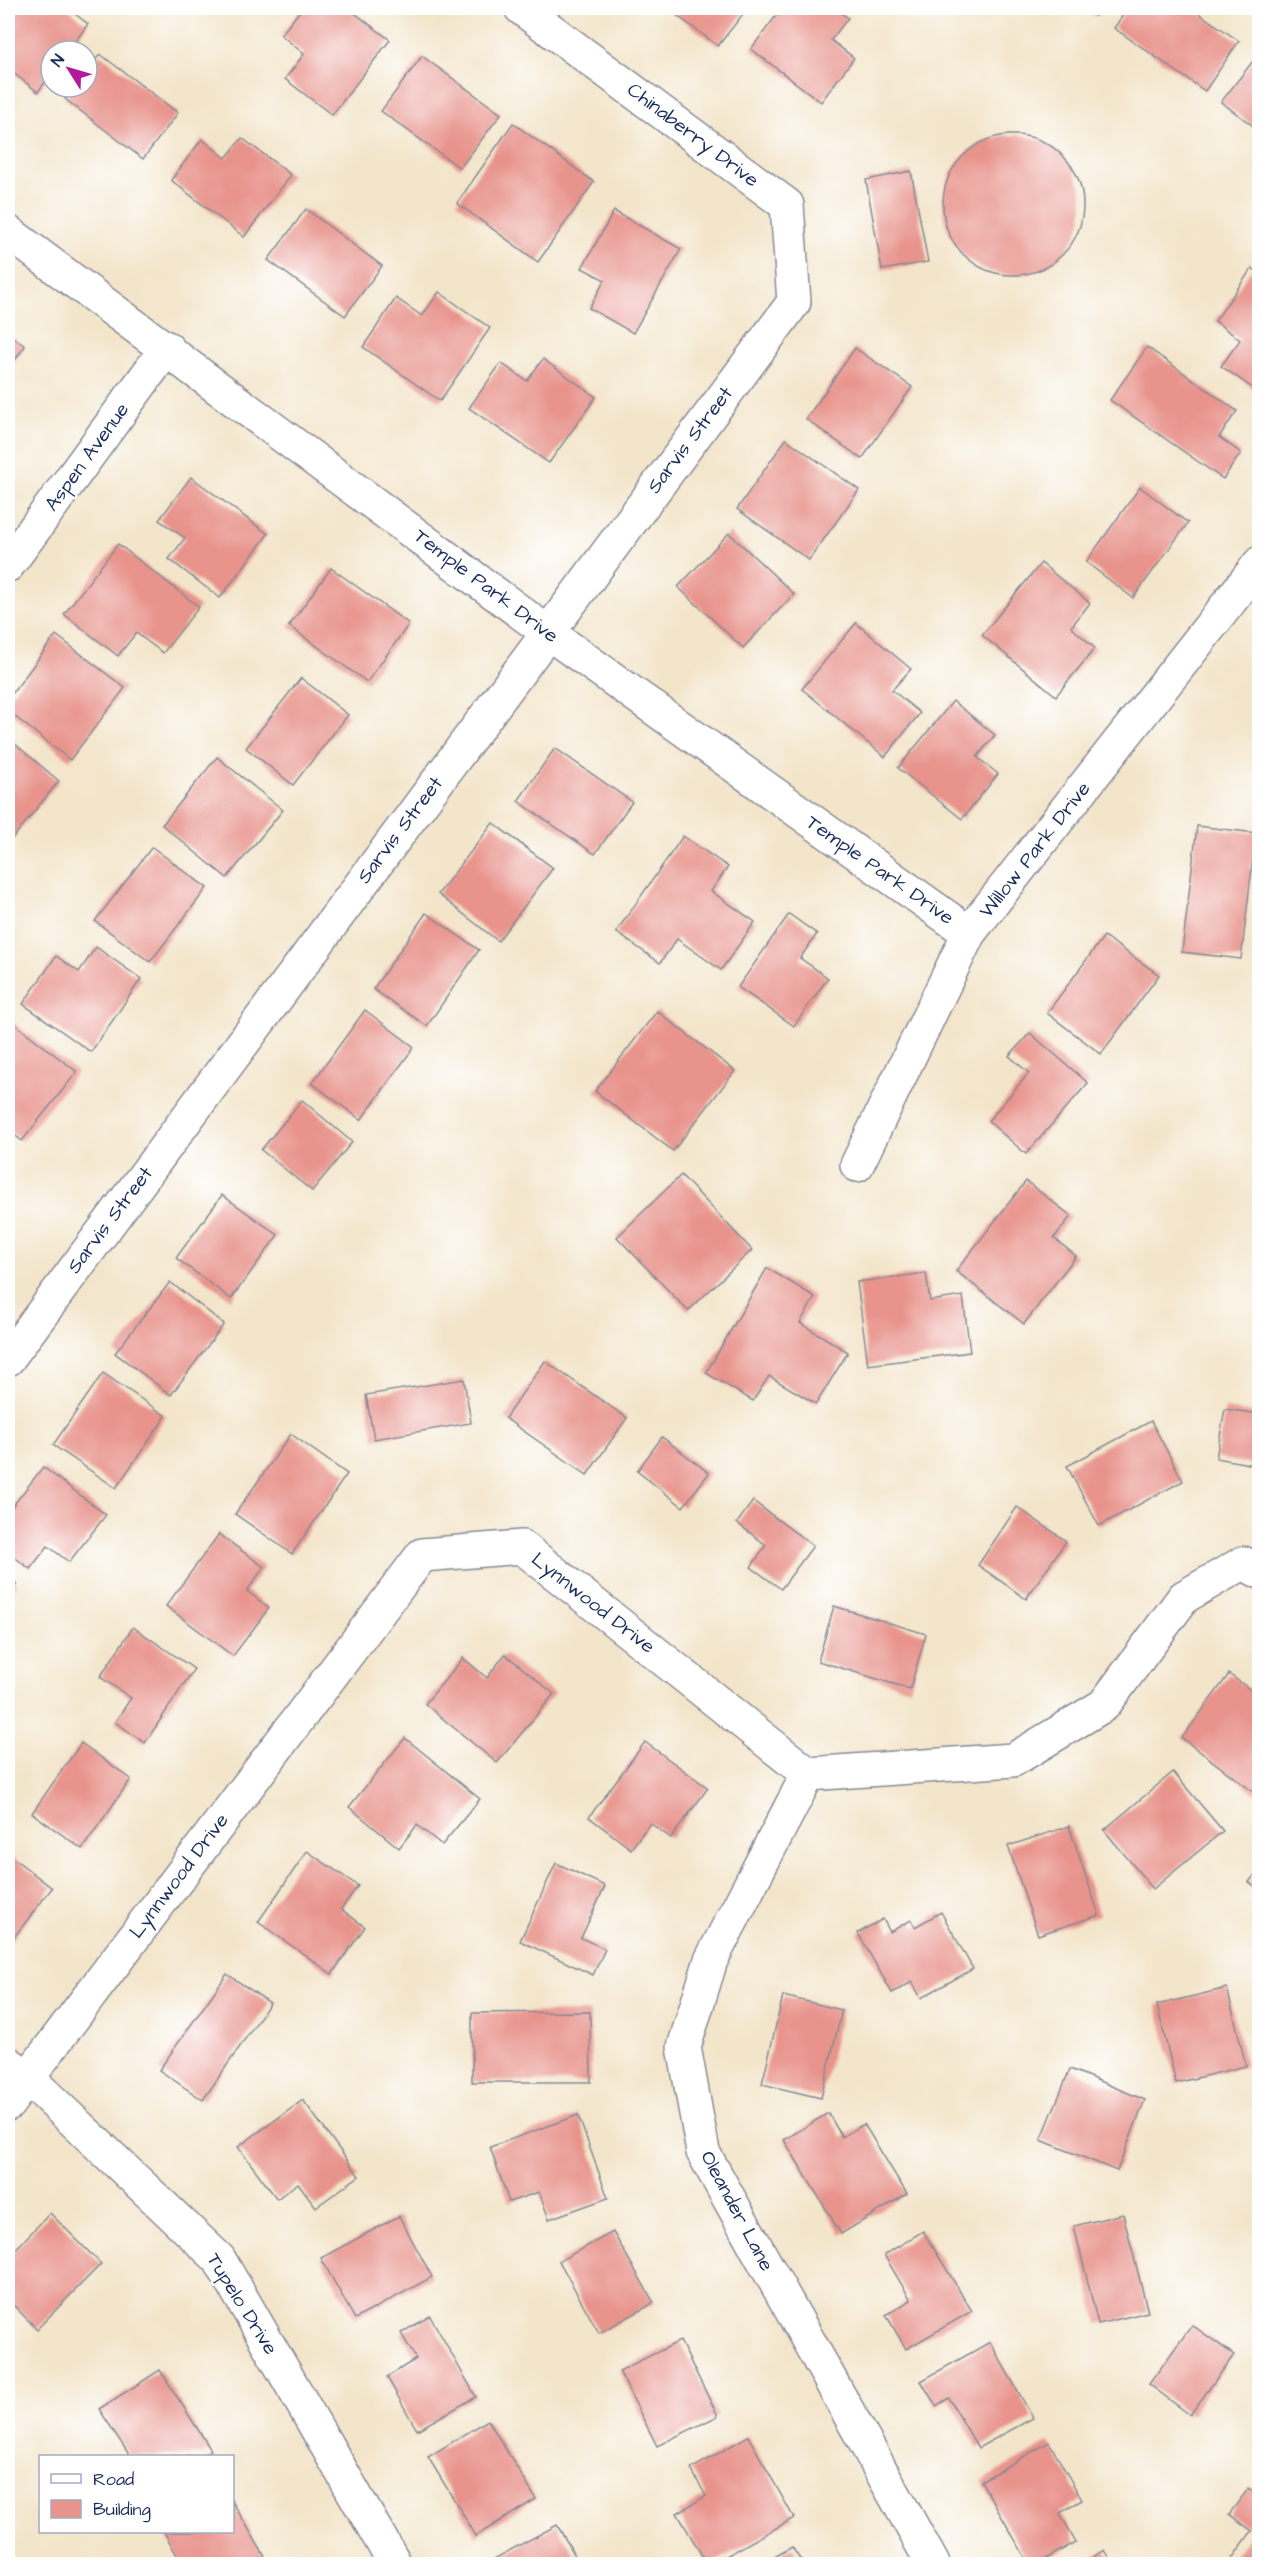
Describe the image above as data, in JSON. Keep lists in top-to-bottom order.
{
  "streets": {
    "street": [
      "Chinaberry Drive",
      "Sarvis Street",
      "Aspen Avenue",
      "Temple Park Drive",
      "Willow Park Drive",
      "Lynnwood Drive",
      "Oleander Lane",
      "Tupelo Drive"
    ]
  },
  "crossings": [
    ["Chinaberry Drive", "Sarvis Street"],
    ["Sarvis Street", "Temple Park Drive"],
    ["Aspen Avenue", "Temple Park Drive"],
    ["Temple Park Drive", "Willow Park Drive"],
    ["Lynnwood Drive", "Oleander Lane"],
    ["Lynnwood Drive", "Tupelo Drive"]
  ],
  "legend": ["Road", "Building"],
  "north": "top left"
}
